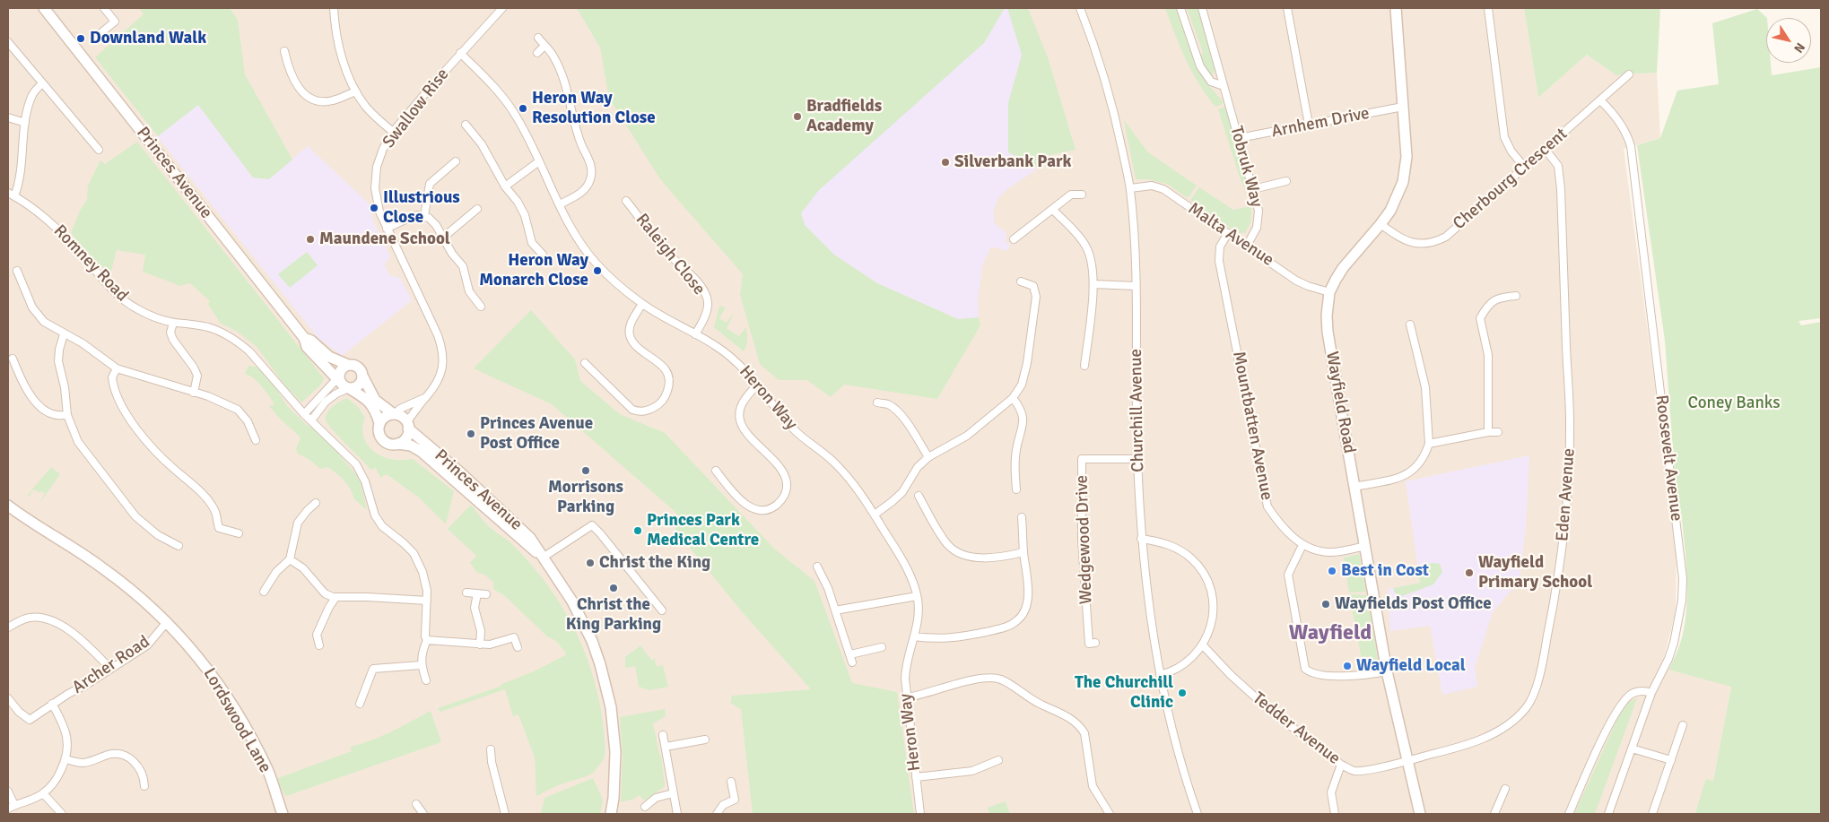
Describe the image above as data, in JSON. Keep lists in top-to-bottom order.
{
  "streets": {
    "street": [
      "Swallow Rise",
      "Arnhem Drive",
      "Tobruk Way",
      "Princes Avenue",
      "Cherbourg Crescent",
      "Malta Avenue",
      "Raleigh Close",
      "Romney Road",
      "Heron Way",
      "Wayfield Road",
      "Churchill Avenue",
      "Mountbatten Avenue",
      "Roosevelt Avenue",
      "Eden Avenue",
      "Wedgewood Drive",
      "Archer Road",
      "Lordswood Lane",
      "Tedder Avenue"
    ]
  },
  "crossings": [
    ["Swallow Rise", "Princes Avenue"],
    ["Swallow Rise", "Heron Way"],
    ["Arnhem Drive", "Tobruk Way"],
    ["Arnhem Drive", "Wayfield Road"],
    ["Tobruk Way", "Malta Avenue"],
    ["Cherbourg Crescent", "Wayfield Road"],
    ["Cherbourg Crescent", "Roosevelt Avenue"],
    ["Cherbourg Crescent", "Eden Avenue"],
    ["Malta Avenue", "Wayfield Road"],
    ["Malta Avenue", "Churchill Avenue"],
    ["Malta Avenue", "Mountbatten Avenue"],
    ["Raleigh Close", "Heron Way"],
    ["Wayfield Road", "Mountbatten Avenue"],
    ["Wayfield Road", "Eden Avenue"],
    ["Wayfield Road", "Tedder Avenue"],
    ["Churchill Avenue", "Wedgewood Drive"],
    ["Eden Avenue", "Tedder Avenue"],
    ["Archer Road", "Lordswood Lane"]
  ],
  "districts": ["Wayfield"],
  "parks": ["Coney Banks"],
  "places": [
    "Downland Walk",
    "Heron Way Resolution Close",
    "Bradfields Academy",
    "Silverbank Park",
    "Illustrious Close",
    "Maundene School",
    "Heron Way Monarch Close",
    "Princes Avenue Post Office",
    "Morrisons Parking",
    "Princes Park Medical Centre",
    "Christ the King",
    "Best in Cost",
    "Wayfield Primary School",
    "Christ the King Parking",
    "Wayfields Post Office",
    "Wayfield Local",
    "The Churchill Clinic"
  ],
  "north": "bottom right"
}
